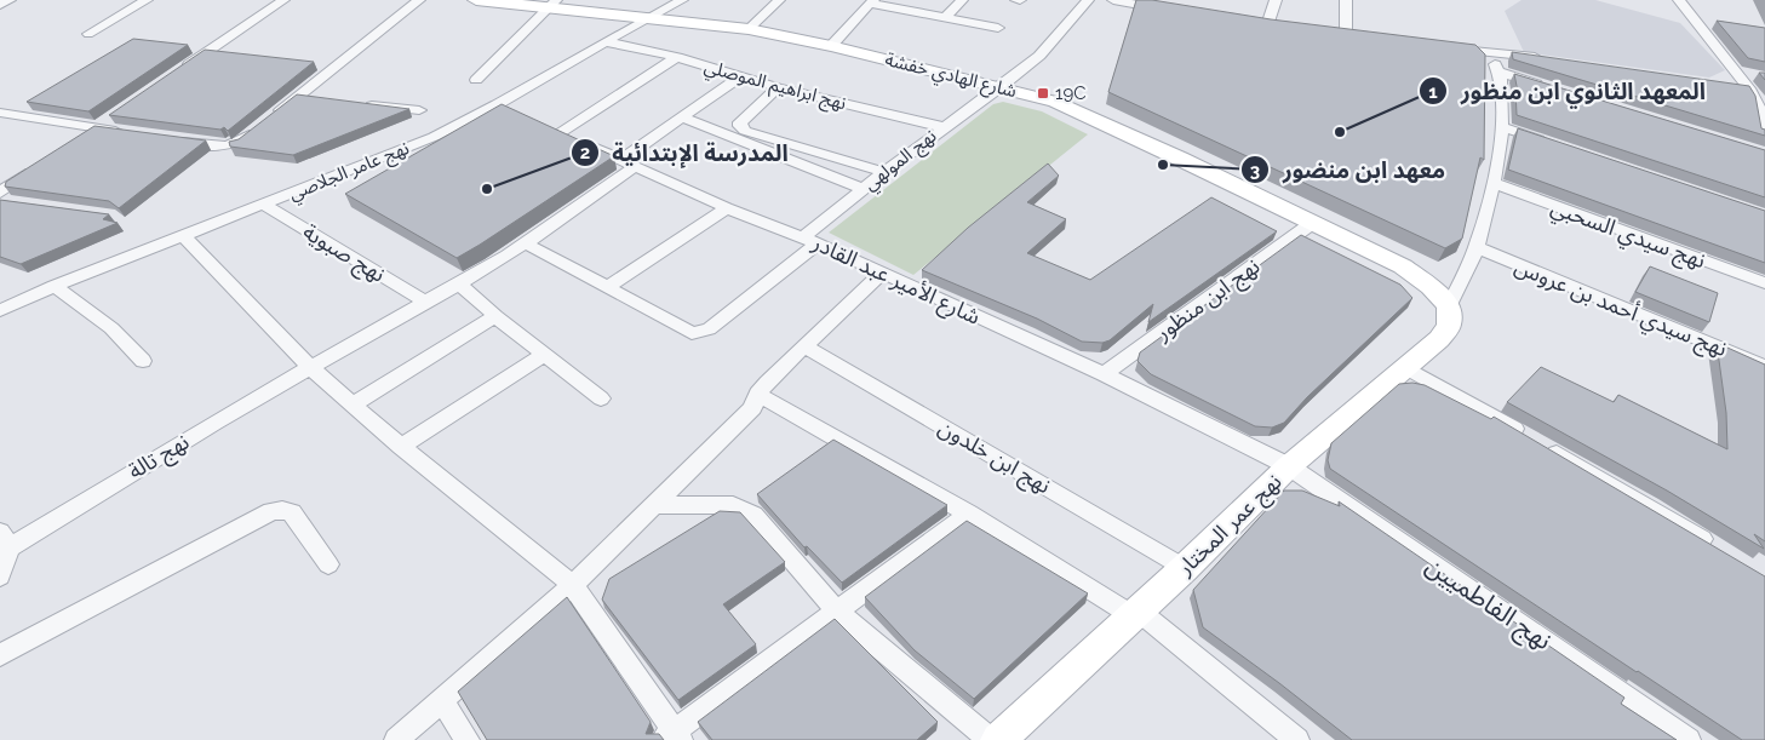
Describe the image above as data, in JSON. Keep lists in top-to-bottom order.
{
  "streets": {
    "street": [
      "شارع الهادي خفشة",
      "نهج ابراهيم الموصلي",
      "نهج المولهي",
      "نهج عامر الجلاصي",
      "نهج سيدي السحبي",
      "نهج صبوية",
      "شارع الأمير عبد القادر",
      "نهج ابن منظور",
      "نهج سيدي أحمد بن عروس",
      "نهج تالة",
      "نهج ابن خلدون",
      "نهج عمر المختار",
      "نهج الفاطميين"
    ]
  },
  "crossings": [
    ["شارع الهادي خفشة", "نهج المولهي"],
    ["شارع الهادي خفشة", "نهج عامر الجلاصي"],
    ["شارع الهادي خفشة", "نهج ابن منظور"],
    ["شارع الهادي خفشة", "نهج عمر المختار"],
    ["نهج ابراهيم الموصلي", "نهج المولهي"],
    ["نهج ابراهيم الموصلي", "نهج عامر الجلاصي"],
    ["نهج ابراهيم الموصلي", "شارع الأمير عبد القادر"],
    ["نهج ابراهيم الموصلي", "نهج تالة"],
    ["نهج المولهي", "شارع الأمير عبد القادر"],
    ["نهج المولهي", "نهج تالة"],
    ["نهج عامر الجلاصي", "نهج صبوية"],
    ["نهج صبوية", "نهج تالة"],
    ["شارع الأمير عبد القادر", "نهج ابن منظور"],
    ["شارع الأمير عبد القادر", "نهج تالة"],
    ["شارع الأمير عبد القادر", "نهج عمر المختار"],
    ["شارع الأمير عبد القادر", "نهج الفاطميين"],
    ["نهج ابن خلدون", "نهج عمر المختار"],
    ["نهج عمر المختار", "نهج الفاطميين"]
  ],
  "places": {
    "transit": ["19C"],
    "other": ["المعهد الثانوي ابن منظور", "معهد ابن منضور", "المدرسة الإبتدائية"]
  }
}
